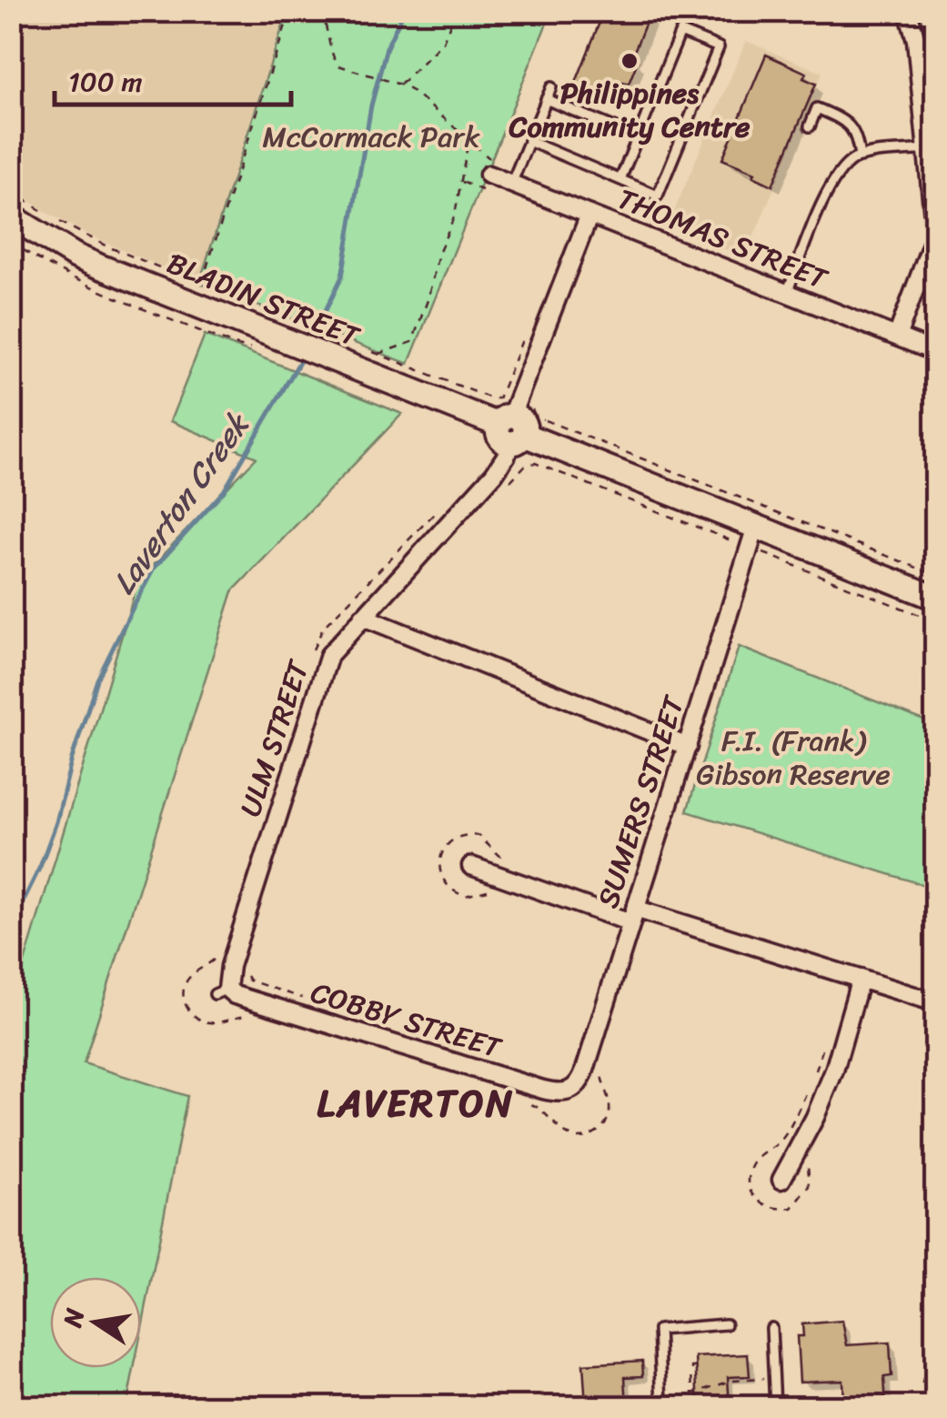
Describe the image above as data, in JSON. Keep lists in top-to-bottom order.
{
  "streets": {
    "street": [
      "THOMAS STREET",
      "BLADIN STREET",
      "ULM STREET",
      "SUMERS STREET",
      "COBBY STREET"
    ]
  },
  "crossings": [
    ["THOMAS STREET", "ULM STREET"],
    ["BLADIN STREET", "ULM STREET"],
    ["BLADIN STREET", "SUMERS STREET"],
    ["ULM STREET", "COBBY STREET"],
    ["SUMERS STREET", "COBBY STREET"]
  ],
  "districts": ["LAVERTON"],
  "water": ["Laverton Creek"],
  "parks": ["McCormack Park", "F.I. (Frank) Gibson Reserve"],
  "places": ["Philippines Community Centre"],
  "scale_bar": "100 m",
  "north": "left"
}
